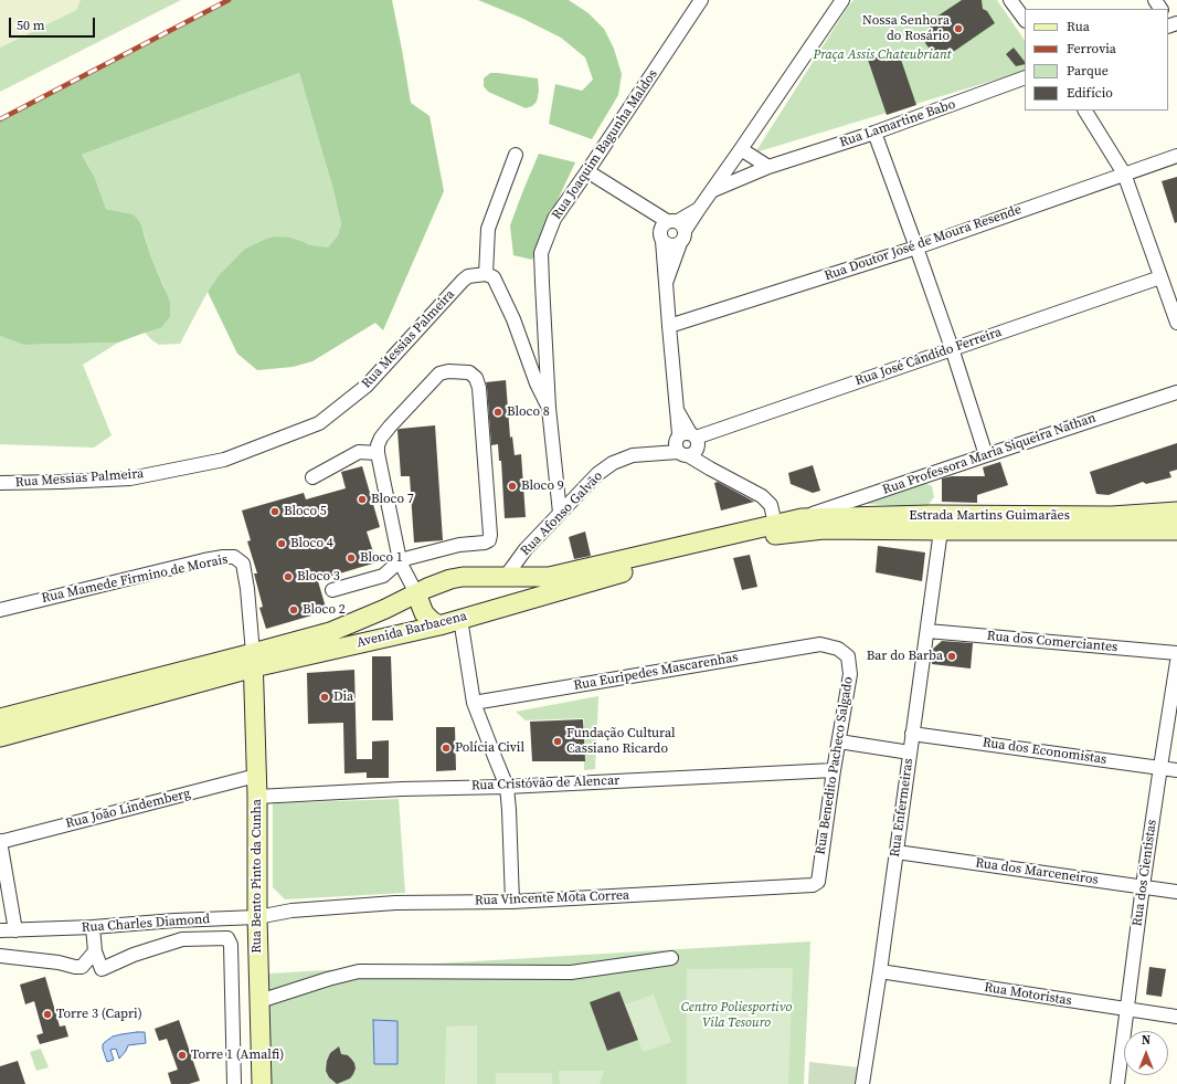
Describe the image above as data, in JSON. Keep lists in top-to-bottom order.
{
  "streets": {
    "main road": ["Estrada Martins Guimarães", "Avenida Barbacena", "Rua Bento Pinto da Cunha"],
    "street": [
      "Rua Lamartine Babo",
      "Rua Joaquim Bagunha Maldos",
      "Rua Doutor José de Moura Resende",
      "Rua Messias Palmeira",
      "Rua José Cândido Ferreira",
      "Rua Professora Maria Siqueira Nathan",
      "Rua Afonso Galvão",
      "Rua Mamede Firmino de Morais",
      "Rua dos Comerciantes",
      "Rua Euripedes Mascarenhas",
      "Rua dos Economistas",
      "Rua Benedito Pacheco Salgado",
      "Rua Cristóvão de Alencar",
      "Rua Enfermeiras",
      "Rua João Lindemberg",
      "Rua dos Marceneiros",
      "Rua dos Cientistas",
      "Rua Vincente Mota Correa",
      "Rua Charles Diamond",
      "Rua Motoristas"
    ]
  },
  "crossings": [
    ["Rua Joaquim Bagunha Maldos", "Rua Afonso Galvão"],
    ["Rua José Cândido Ferreira", "Rua Afonso Galvão"],
    ["Rua Professora Maria Siqueira Nathan", "Estrada Martins Guimarães"],
    ["Rua Professora Maria Siqueira Nathan", "Avenida Barbacena"],
    ["Rua Afonso Galvão", "Avenida Barbacena"],
    ["Estrada Martins Guimarães", "Avenida Barbacena"],
    ["Estrada Martins Guimarães", "Rua Enfermeiras"],
    ["Rua Mamede Firmino de Morais", "Avenida Barbacena"],
    ["Rua Mamede Firmino de Morais", "Rua Bento Pinto da Cunha"],
    ["Avenida Barbacena", "Rua Bento Pinto da Cunha"],
    ["Rua dos Comerciantes", "Rua Enfermeiras"],
    ["Rua Euripedes Mascarenhas", "Rua Benedito Pacheco Salgado"],
    ["Rua dos Economistas", "Rua Enfermeiras"],
    ["Rua dos Economistas", "Rua dos Cientistas"],
    ["Rua Benedito Pacheco Salgado", "Rua Cristóvão de Alencar"],
    ["Rua Benedito Pacheco Salgado", "Rua Vincente Mota Correa"],
    ["Rua Cristóvão de Alencar", "Rua Bento Pinto da Cunha"],
    ["Rua Enfermeiras", "Rua dos Marceneiros"],
    ["Rua Enfermeiras", "Rua Motoristas"],
    ["Rua João Lindemberg", "Rua Bento Pinto da Cunha"],
    ["Rua dos Marceneiros", "Rua dos Cientistas"],
    ["Rua dos Cientistas", "Rua Motoristas"],
    ["Rua Bento Pinto da Cunha", "Rua Charles Diamond"],
    ["Rua Vincente Mota Correa", "Rua Charles Diamond"]
  ],
  "parks": ["Praça Assis Chateubriant", "Centro Poliesportivo Vila Tesouro"],
  "places": [
    "Nossa Senhora do Rosário",
    "Bloco 8",
    "Bloco 9",
    "Bloco 7",
    "Bloco 5",
    "Bloco 4",
    "Bloco 1",
    "Bloco 3",
    "Bloco 2",
    "Bar do Barba",
    "Dia",
    "Fundação Cultural Cassiano Ricardo",
    "Polícia Civil",
    "Torre 3 (Capri)",
    "Torre 1 (Amalfi)"
  ],
  "legend": [
    "Rua",
    "Ferrovia",
    "Parque",
    "Edifício"
  ],
  "scale_bar": "50 m",
  "north": "top"
}
